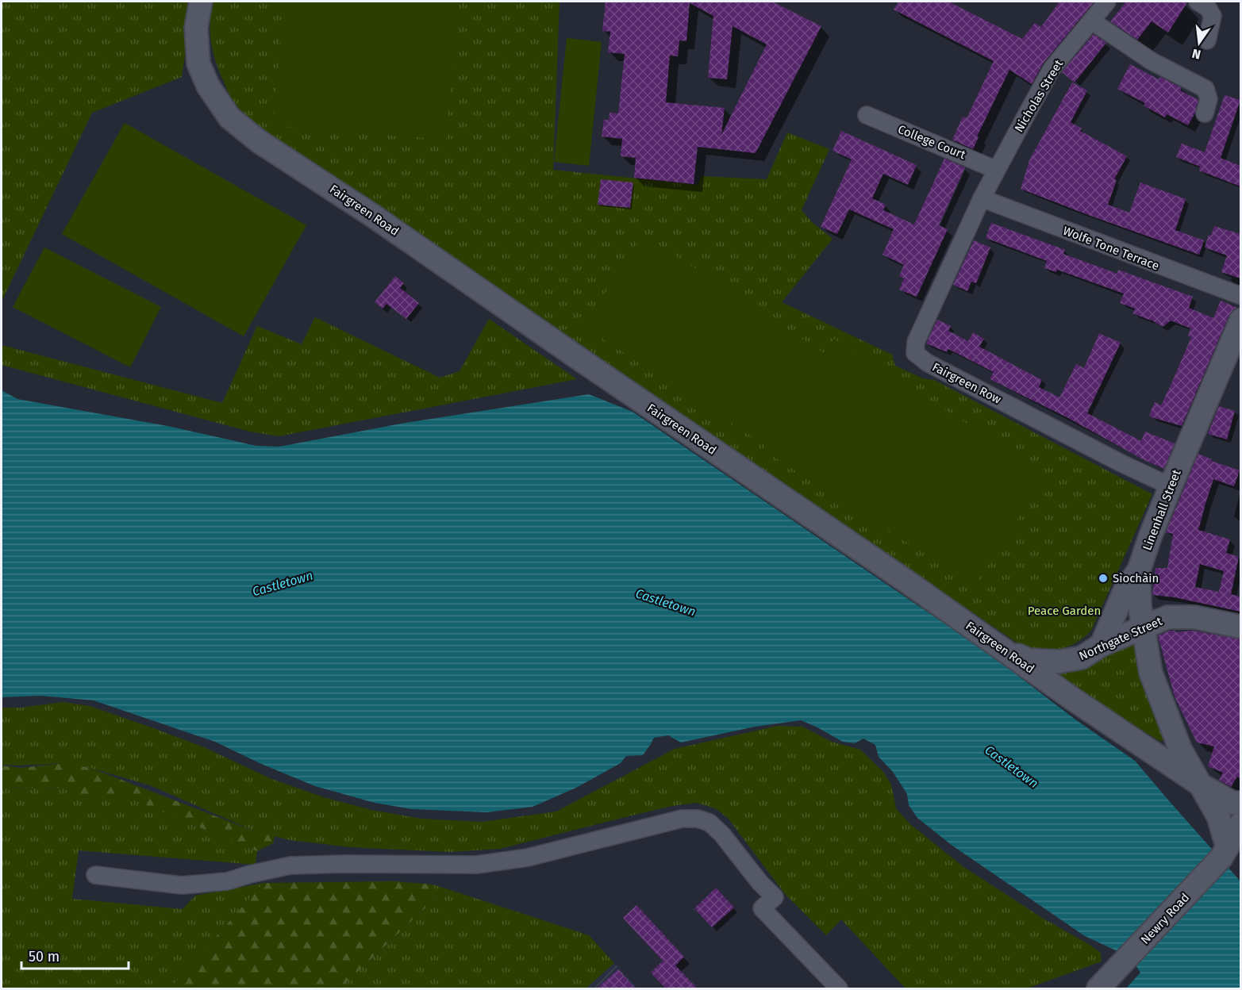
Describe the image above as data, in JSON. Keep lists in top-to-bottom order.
{
  "streets": {
    "main road": [
      "Fairgreen Road",
      "Linenhall Street",
      "Northgate Street",
      "Newry Road"
    ],
    "street": [
      "Nicholas Street",
      "College Court",
      "Wolfe Tone Terrace",
      "Fairgreen Row"
    ]
  },
  "crossings": [
    ["Nicholas Street", "College Court"],
    ["Nicholas Street", "Wolfe Tone Terrace"],
    ["Nicholas Street", "Fairgreen Row"],
    ["Fairgreen Road", "Linenhall Street"],
    ["Fairgreen Road", "Northgate Street"],
    ["Wolfe Tone Terrace", "Fairgreen Row"],
    ["Fairgreen Row", "Linenhall Street"],
    ["Linenhall Street", "Northgate Street"]
  ],
  "water": ["Castletown"],
  "parks": ["Peace Garden"],
  "places": ["Sìochàin"],
  "scale_bar": "50 m",
  "north": "bottom"
}
